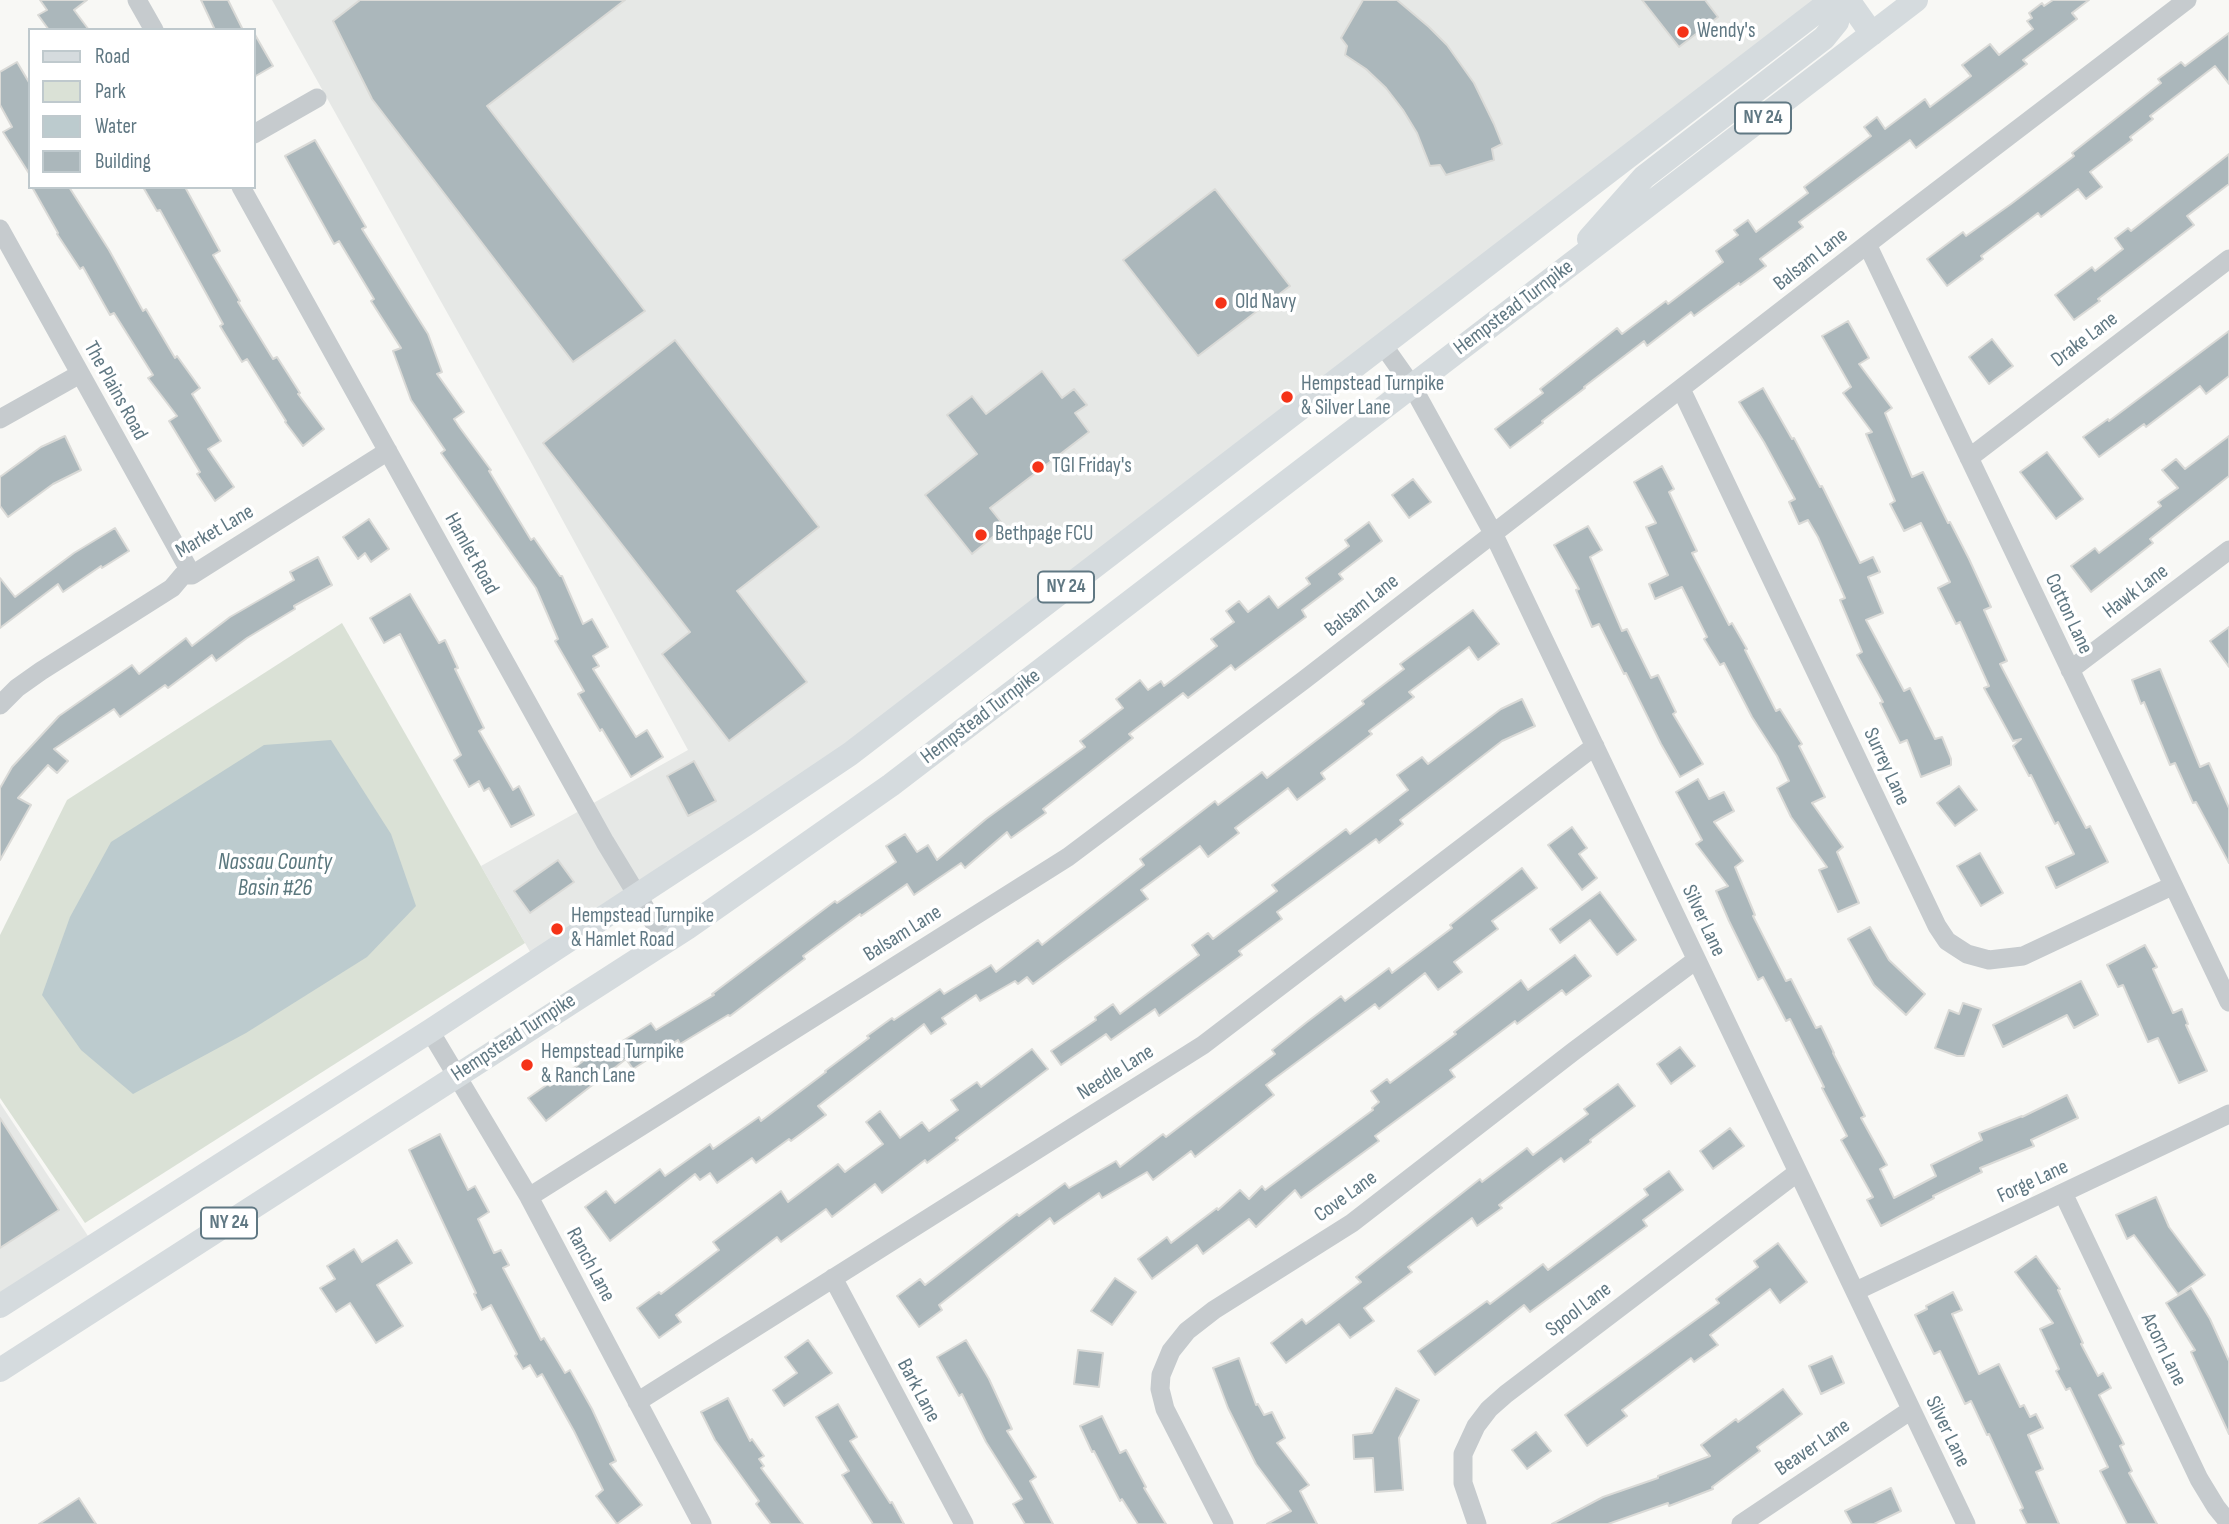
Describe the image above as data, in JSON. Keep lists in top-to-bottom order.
{
  "streets": {
    "main road": ["NY 24", "Hempstead Turnpike"],
    "street": [
      "Balsam Lane",
      "Drake Lane",
      "The Plains Road",
      "Market Lane",
      "Hamlet Road",
      "Hawk Lane",
      "Cotton Lane",
      "Surrey Lane",
      "Silver Lane",
      "Needle Lane",
      "Forge Lane",
      "Cove Lane",
      "Ranch Lane",
      "Spool Lane",
      "Acorn Lane",
      "Bark Lane",
      "Beaver Lane"
    ]
  },
  "crossings": [
    ["NY 24", "Hamlet Road"],
    ["NY 24", "Silver Lane"],
    ["NY 24", "Ranch Lane"],
    ["Balsam Lane", "Cotton Lane"],
    ["Balsam Lane", "Surrey Lane"],
    ["Balsam Lane", "Silver Lane"],
    ["Balsam Lane", "Ranch Lane"],
    ["Hempstead Turnpike", "Hamlet Road"],
    ["Hempstead Turnpike", "Silver Lane"],
    ["Hempstead Turnpike", "Ranch Lane"],
    ["Drake Lane", "Cotton Lane"],
    ["The Plains Road", "Market Lane"],
    ["Market Lane", "Hamlet Road"],
    ["Hawk Lane", "Cotton Lane"],
    ["Cotton Lane", "Surrey Lane"],
    ["Silver Lane", "Needle Lane"],
    ["Silver Lane", "Forge Lane"],
    ["Silver Lane", "Cove Lane"],
    ["Silver Lane", "Spool Lane"],
    ["Silver Lane", "Beaver Lane"],
    ["Needle Lane", "Ranch Lane"],
    ["Needle Lane", "Bark Lane"],
    ["Forge Lane", "Acorn Lane"]
  ],
  "water": ["Nassau County Basin #26"],
  "places": [
    "Wendy's",
    "Old Navy",
    "Hempstead Turnpike & Silver Lane",
    "TGI Friday's",
    "Bethpage FCU",
    "Hempstead Turnpike & Hamlet Road",
    "Hempstead Turnpike & Ranch Lane"
  ],
  "legend": [
    "Road",
    "Park",
    "Water",
    "Building"
  ]
}
